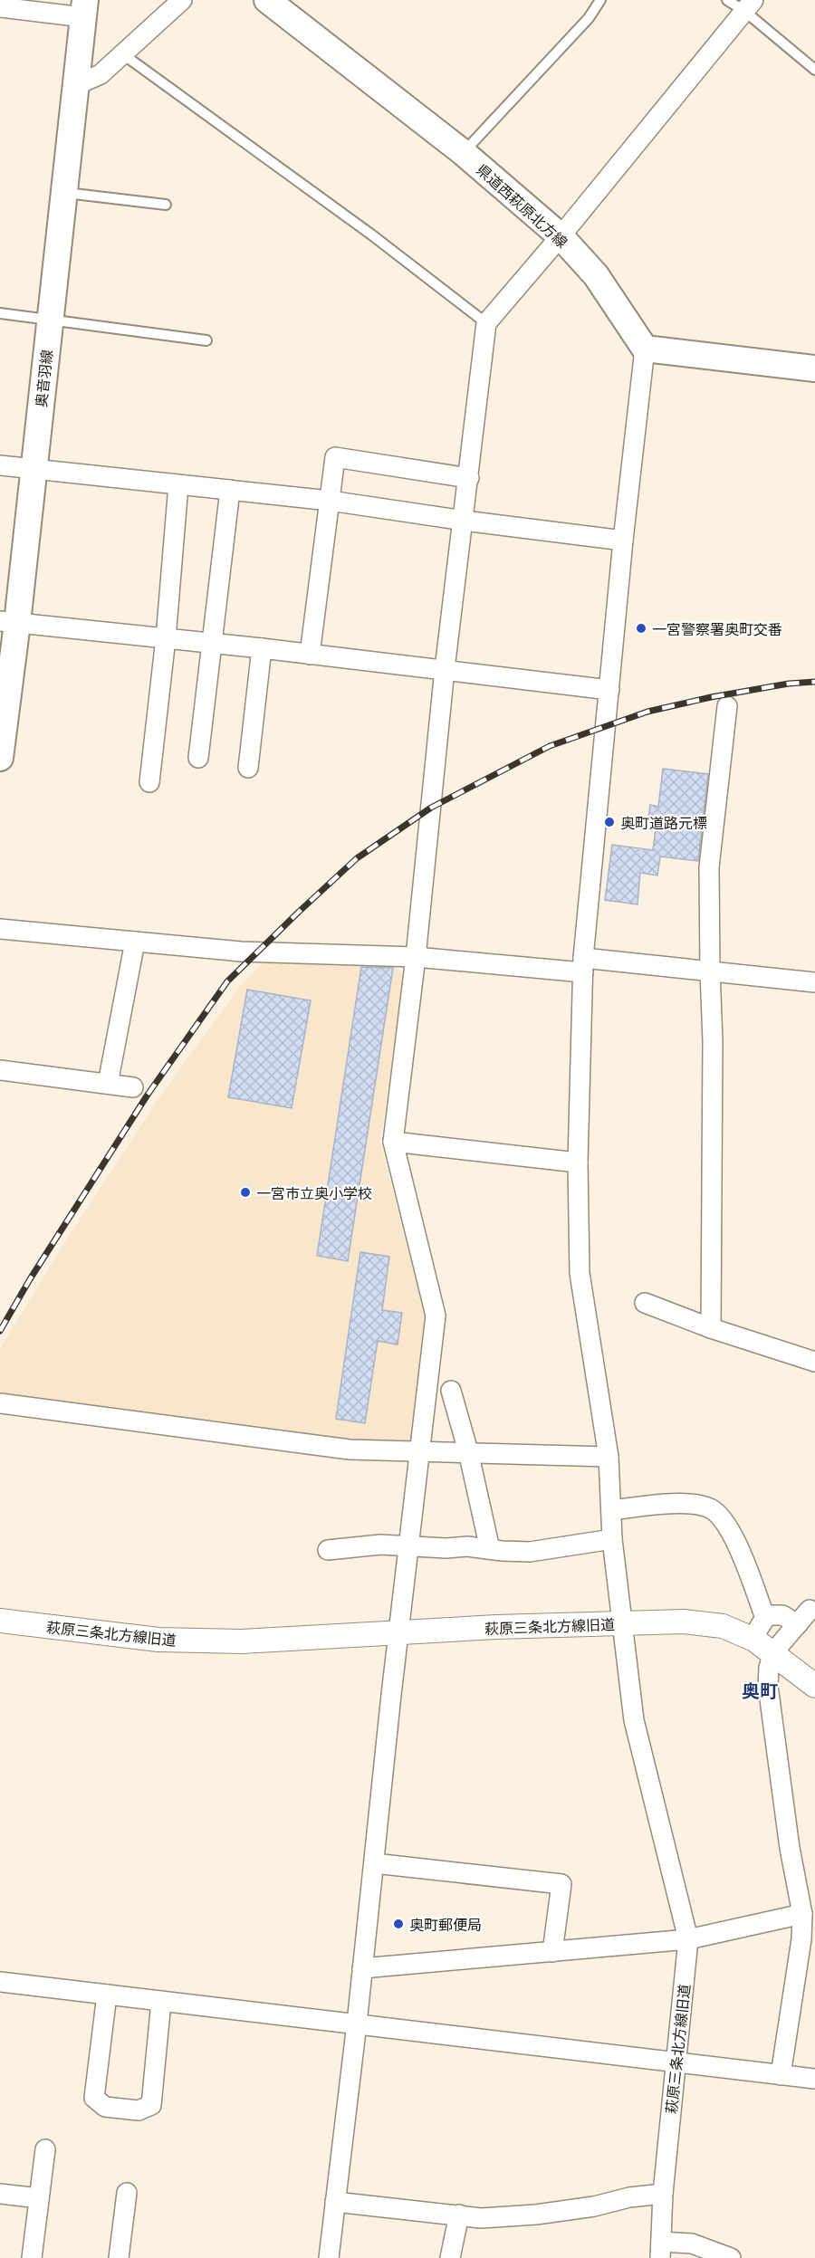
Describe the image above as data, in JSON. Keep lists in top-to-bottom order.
{
  "streets": {
    "main road": ["県道西萩原北方線", "奥音羽線"],
    "street": ["萩原三条北方線旧道"]
  },
  "districts": ["奥町"],
  "places": [
    "一宮警察署奥町交番",
    "奥町道路元標",
    "一宮市立奥小学校",
    "奥町郵便局"
  ]
}
